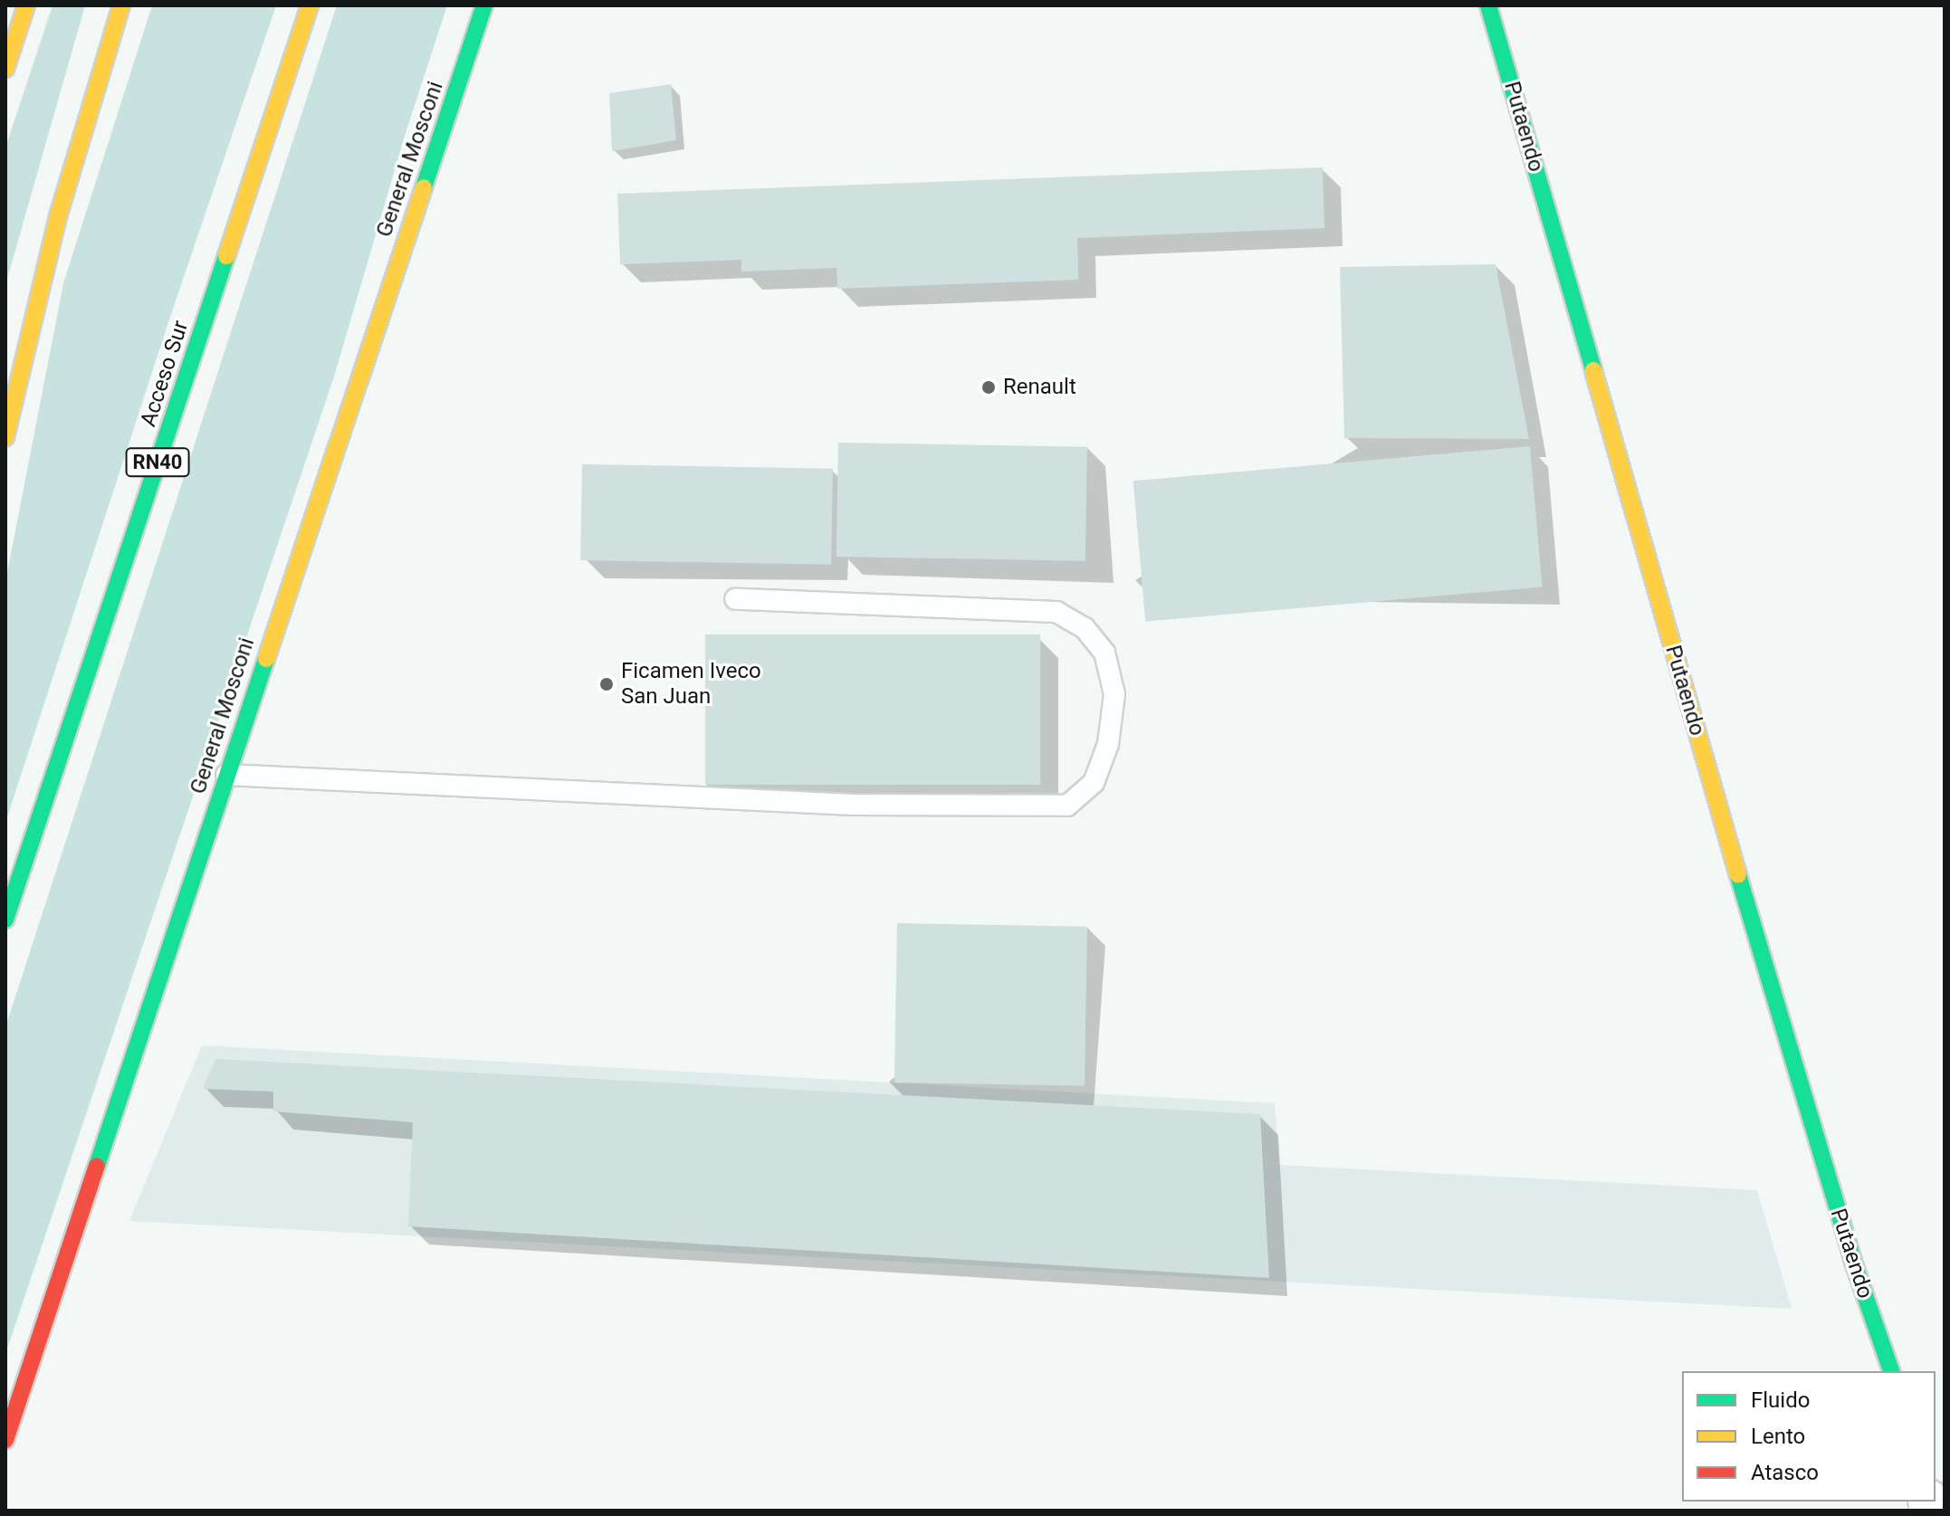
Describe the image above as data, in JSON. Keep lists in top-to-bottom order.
{
  "streets": {
    "main road": [
      "Putaendo",
      "General Mosconi",
      "Acceso Sur",
      "RN40"
    ]
  },
  "places": ["Renault", "Ficamen Iveco San Juan"],
  "legend": ["Fluido", "Lento", "Atasco"]
}
